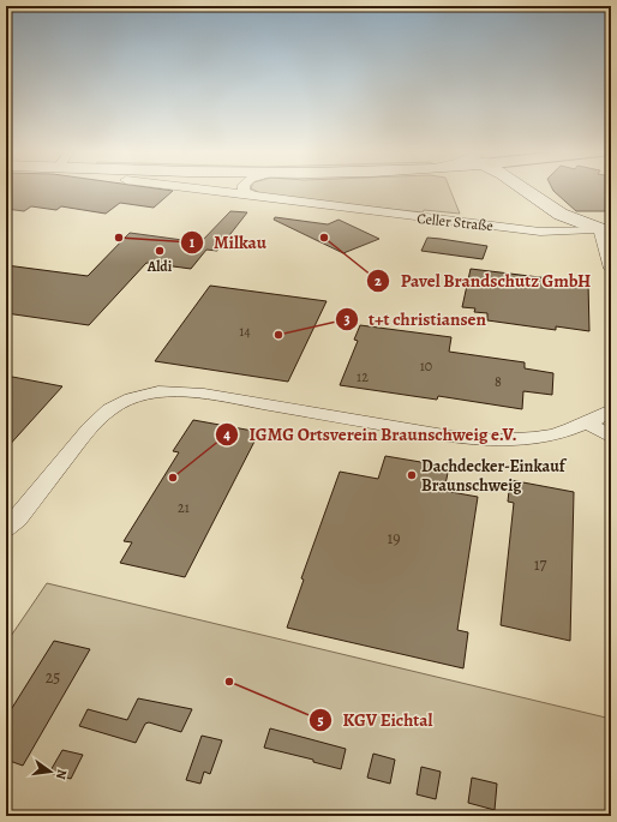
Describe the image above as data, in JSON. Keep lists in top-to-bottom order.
{
  "streets": {
    "street": ["Celler Straße"]
  },
  "places": [
    "Milkau",
    "Pavel Brandschutz GmbH",
    "Aldi",
    "t+t christiansen",
    "Dachdecker-Einkauf Braunschweig",
    "IGMG Ortsverein Braunschweig e.V.",
    "KGV Eichtal"
  ],
  "house_numbers": [
    "14",
    "10",
    "12",
    "8",
    "21",
    "19",
    "17",
    "25"
  ],
  "north": "right"
}
